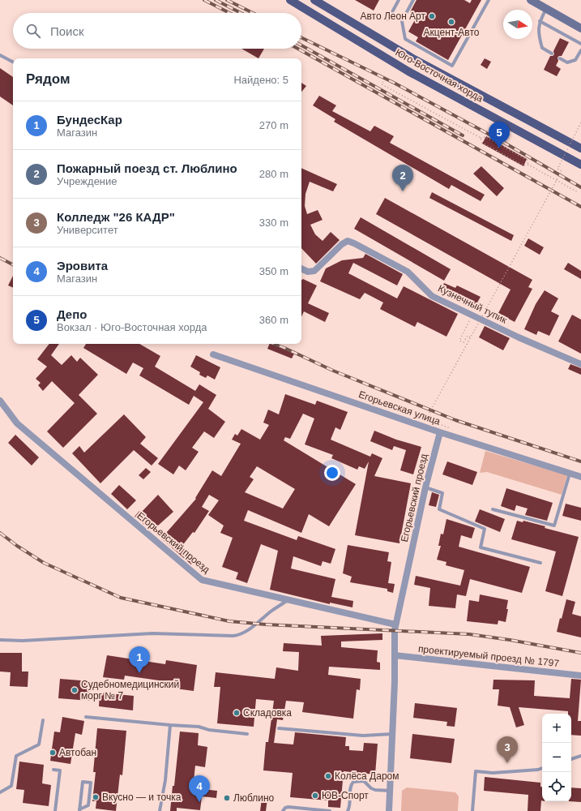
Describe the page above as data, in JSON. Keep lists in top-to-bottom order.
{
  "streets": {
    "main road": ["Юго-Восточная хорда"],
    "street": [
      "Кузнечный тупик",
      "Егорьевская улица",
      "Егорьевский проезд",
      "проектируемый проезд № 1797"
    ]
  },
  "crossings": [
    ["Егорьевская улица", "Егорьевский проезд"],
    ["Егорьевский проезд", "проектируемый проезд № 1797"]
  ],
  "places": [
    "Авто Леон Арт",
    "Акцент-Авто",
    "Судебномедицинский морг № 7",
    "Складовка",
    "Автобан",
    "Колёса Даром",
    "ЮВ-Спорт",
    "Вкусно — и точка",
    "Люблино"
  ],
  "north": "right",
  "page": {
    "search": "Поиск",
    "heading": ["Рядом", "Найдено: 5"],
    "list": [
      {
        "mark": "1",
        "name": "БундесКар",
        "note": "Магазин",
        "value": "270 m"
      },
      {
        "mark": "2",
        "name": "Пожарный поезд ст. Люблино",
        "note": "Учреждение",
        "value": "280 m"
      },
      {
        "mark": "3",
        "name": "Колледж \"26 КАДР\"",
        "note": "Университет",
        "value": "330 m"
      },
      {
        "mark": "4",
        "name": "Эровита",
        "note": "Магазин",
        "value": "350 m"
      },
      {
        "mark": "5",
        "name": "Депо",
        "note": "Вокзал · Юго-Восточная хорда",
        "value": "360 m"
      }
    ],
    "pins": [
      "5",
      "2",
      "1",
      "3",
      "4"
    ],
    "map_buttons": ["+", "−"]
  }
}
